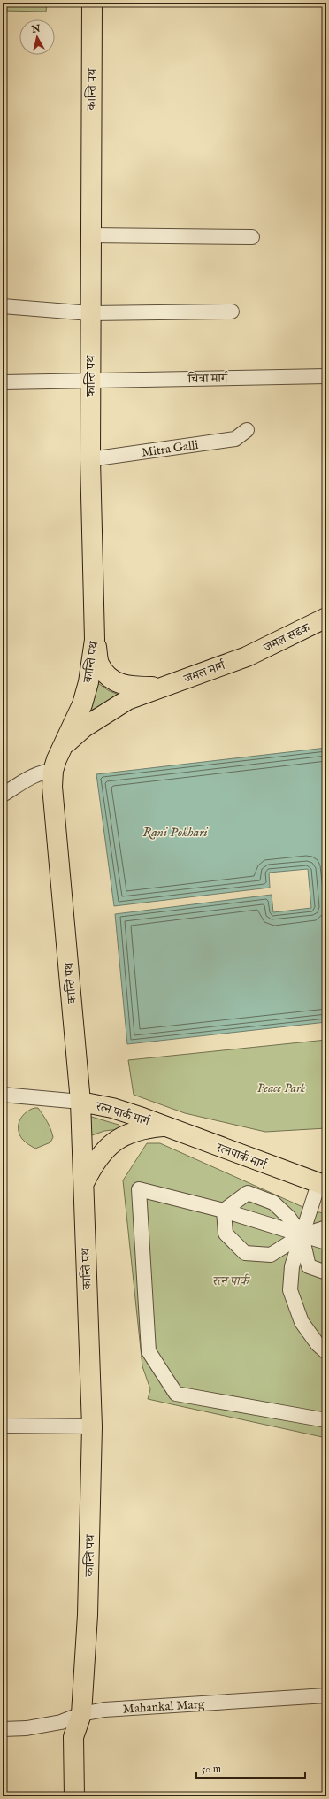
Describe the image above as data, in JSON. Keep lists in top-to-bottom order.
{
  "streets": {
    "main road": [
      "कान्ति पथ",
      "जमल सडक",
      "जमल मार्ग",
      "रत्न पार्क मार्ग",
      "रत्नपार्क मार्ग"
    ],
    "street": ["चित्रा मार्ग", "Mitra Galli", "Mahankal Marg"]
  },
  "crossings": [
    ["कान्ति पथ", "चित्रा मार्ग"],
    ["कान्ति पथ", "Mitra Galli"],
    ["कान्ति पथ", "जमल मार्ग"],
    ["कान्ति पथ", "रत्न पार्क मार्ग"],
    ["कान्ति पथ", "Mahankal Marg"],
    ["जमल सडक", "जमल मार्ग"],
    ["रत्न पार्क मार्ग", "रत्नपार्क मार्ग"]
  ],
  "water": ["Rani Pokhari"],
  "parks": ["Peace Park", "रत्न पार्क"],
  "scale_bar": "50 m",
  "north": "top"
}
